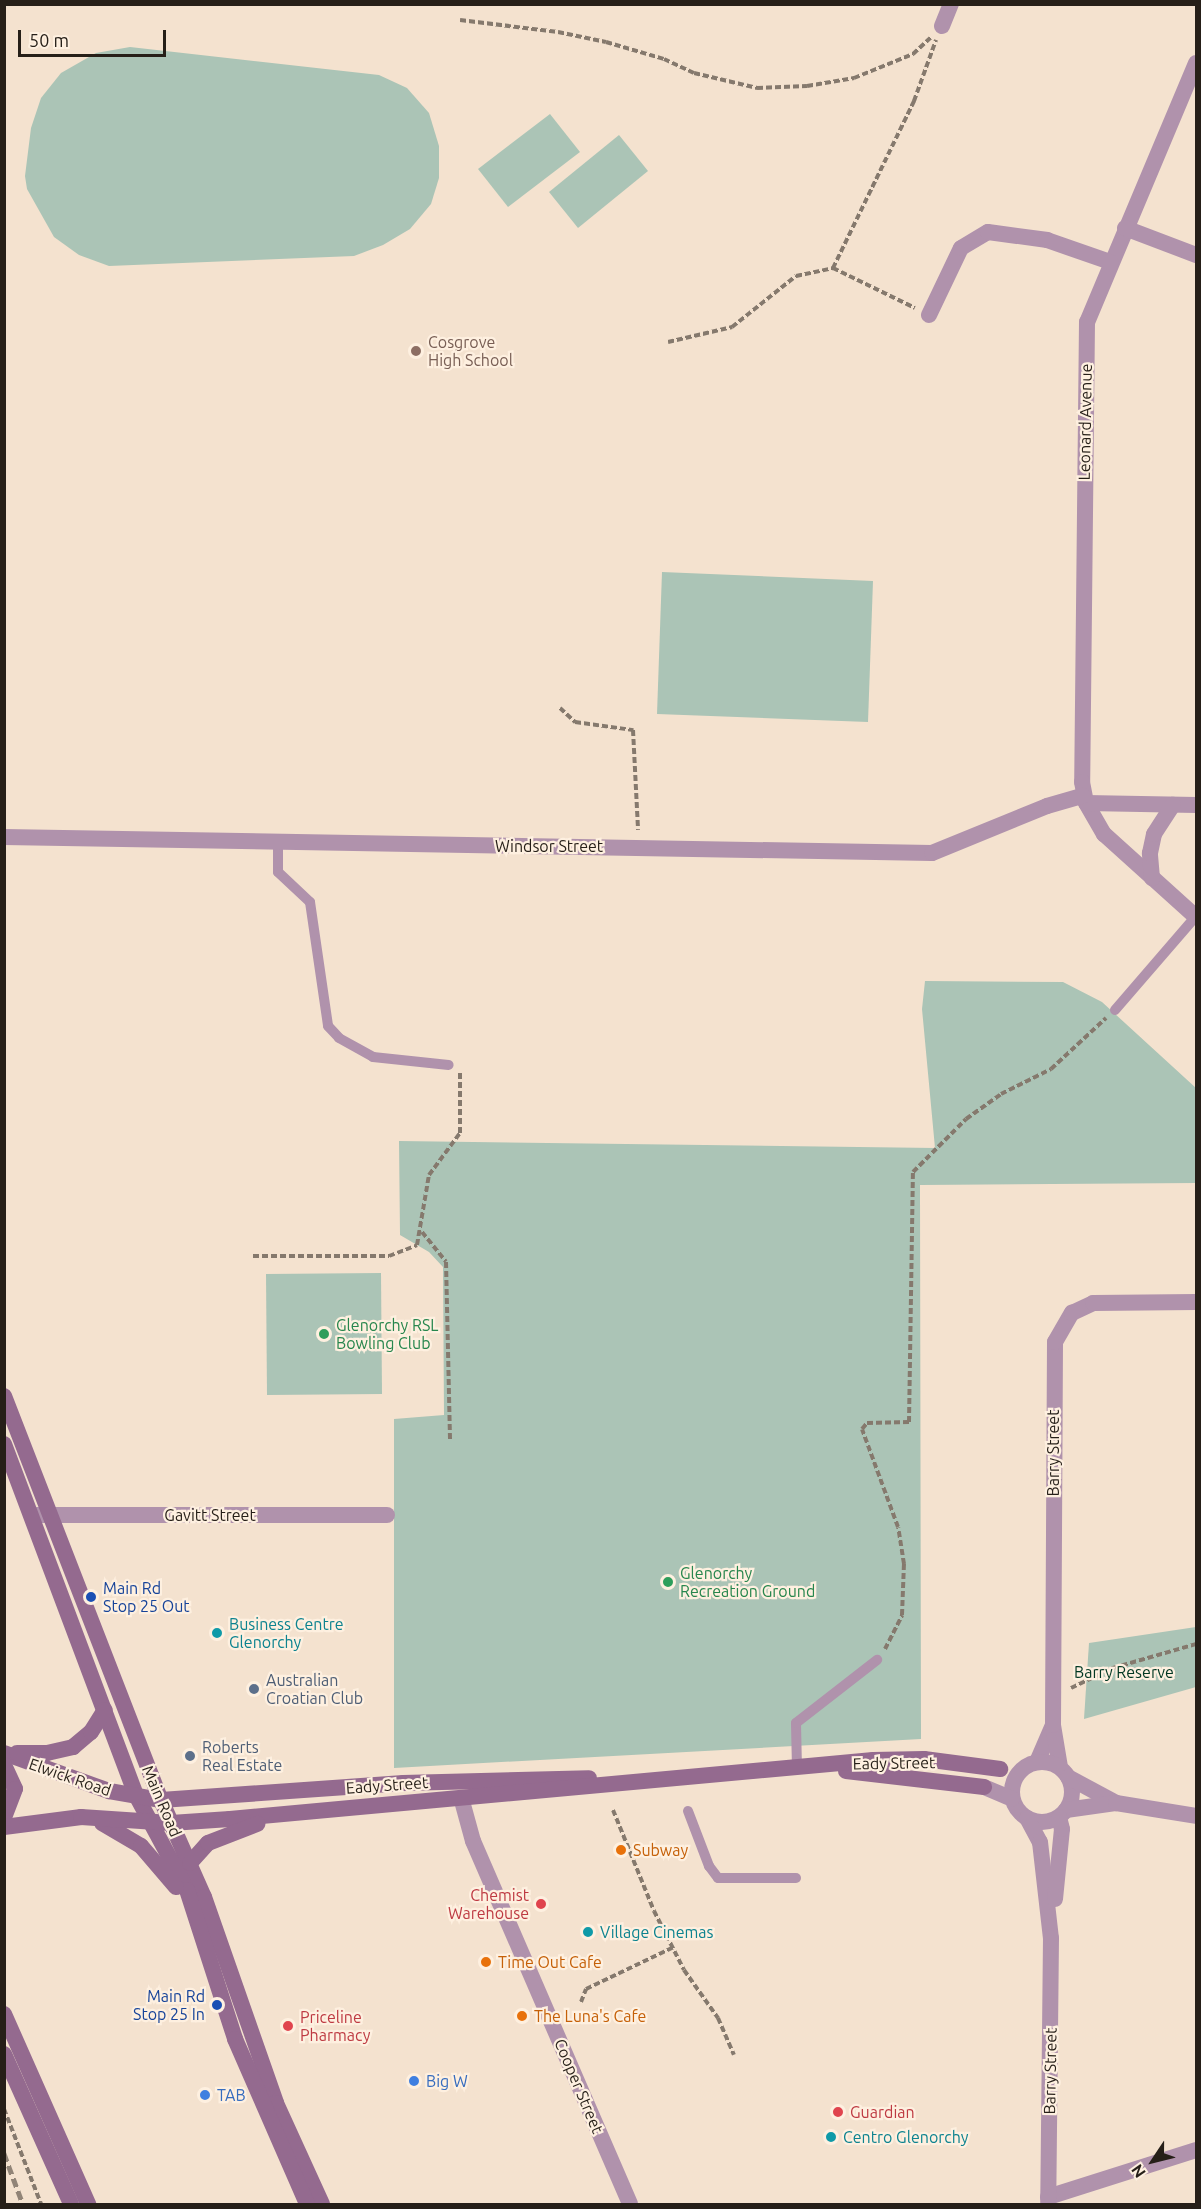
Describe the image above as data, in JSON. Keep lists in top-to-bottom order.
{
  "streets": {
    "main road": ["Eady Street", "Elwick Road", "Main Road"],
    "street": [
      "Leonard Avenue",
      "Windsor Street",
      "Barry Street",
      "Gavitt Street",
      "Cooper Street"
    ]
  },
  "crossings": [
    ["Leonard Avenue", "Windsor Street"],
    ["Barry Street", "Eady Street"],
    ["Gavitt Street", "Main Road"],
    ["Eady Street", "Elwick Road"],
    ["Eady Street", "Main Road"],
    ["Eady Street", "Cooper Street"],
    ["Elwick Road", "Main Road"]
  ],
  "parks": ["Barry Reserve"],
  "places": [
    "Cosgrove High School",
    "Glenorchy RSL Bowling Club",
    "Glenorchy Recreation Ground",
    "Main Rd Stop 25 Out",
    "Business Centre Glenorchy",
    "Australian Croatian Club",
    "Roberts Real Estate",
    "Subway",
    "Chemist Warehouse",
    "Village Cinemas",
    "Time Out Cafe",
    "Main Rd Stop 25 In",
    "The Luna's Cafe",
    "Priceline Pharmacy",
    "Big W",
    "TAB",
    "Guardian",
    "Centro Glenorchy"
  ],
  "scale_bar": "50 m",
  "north": "bottom left"
}
